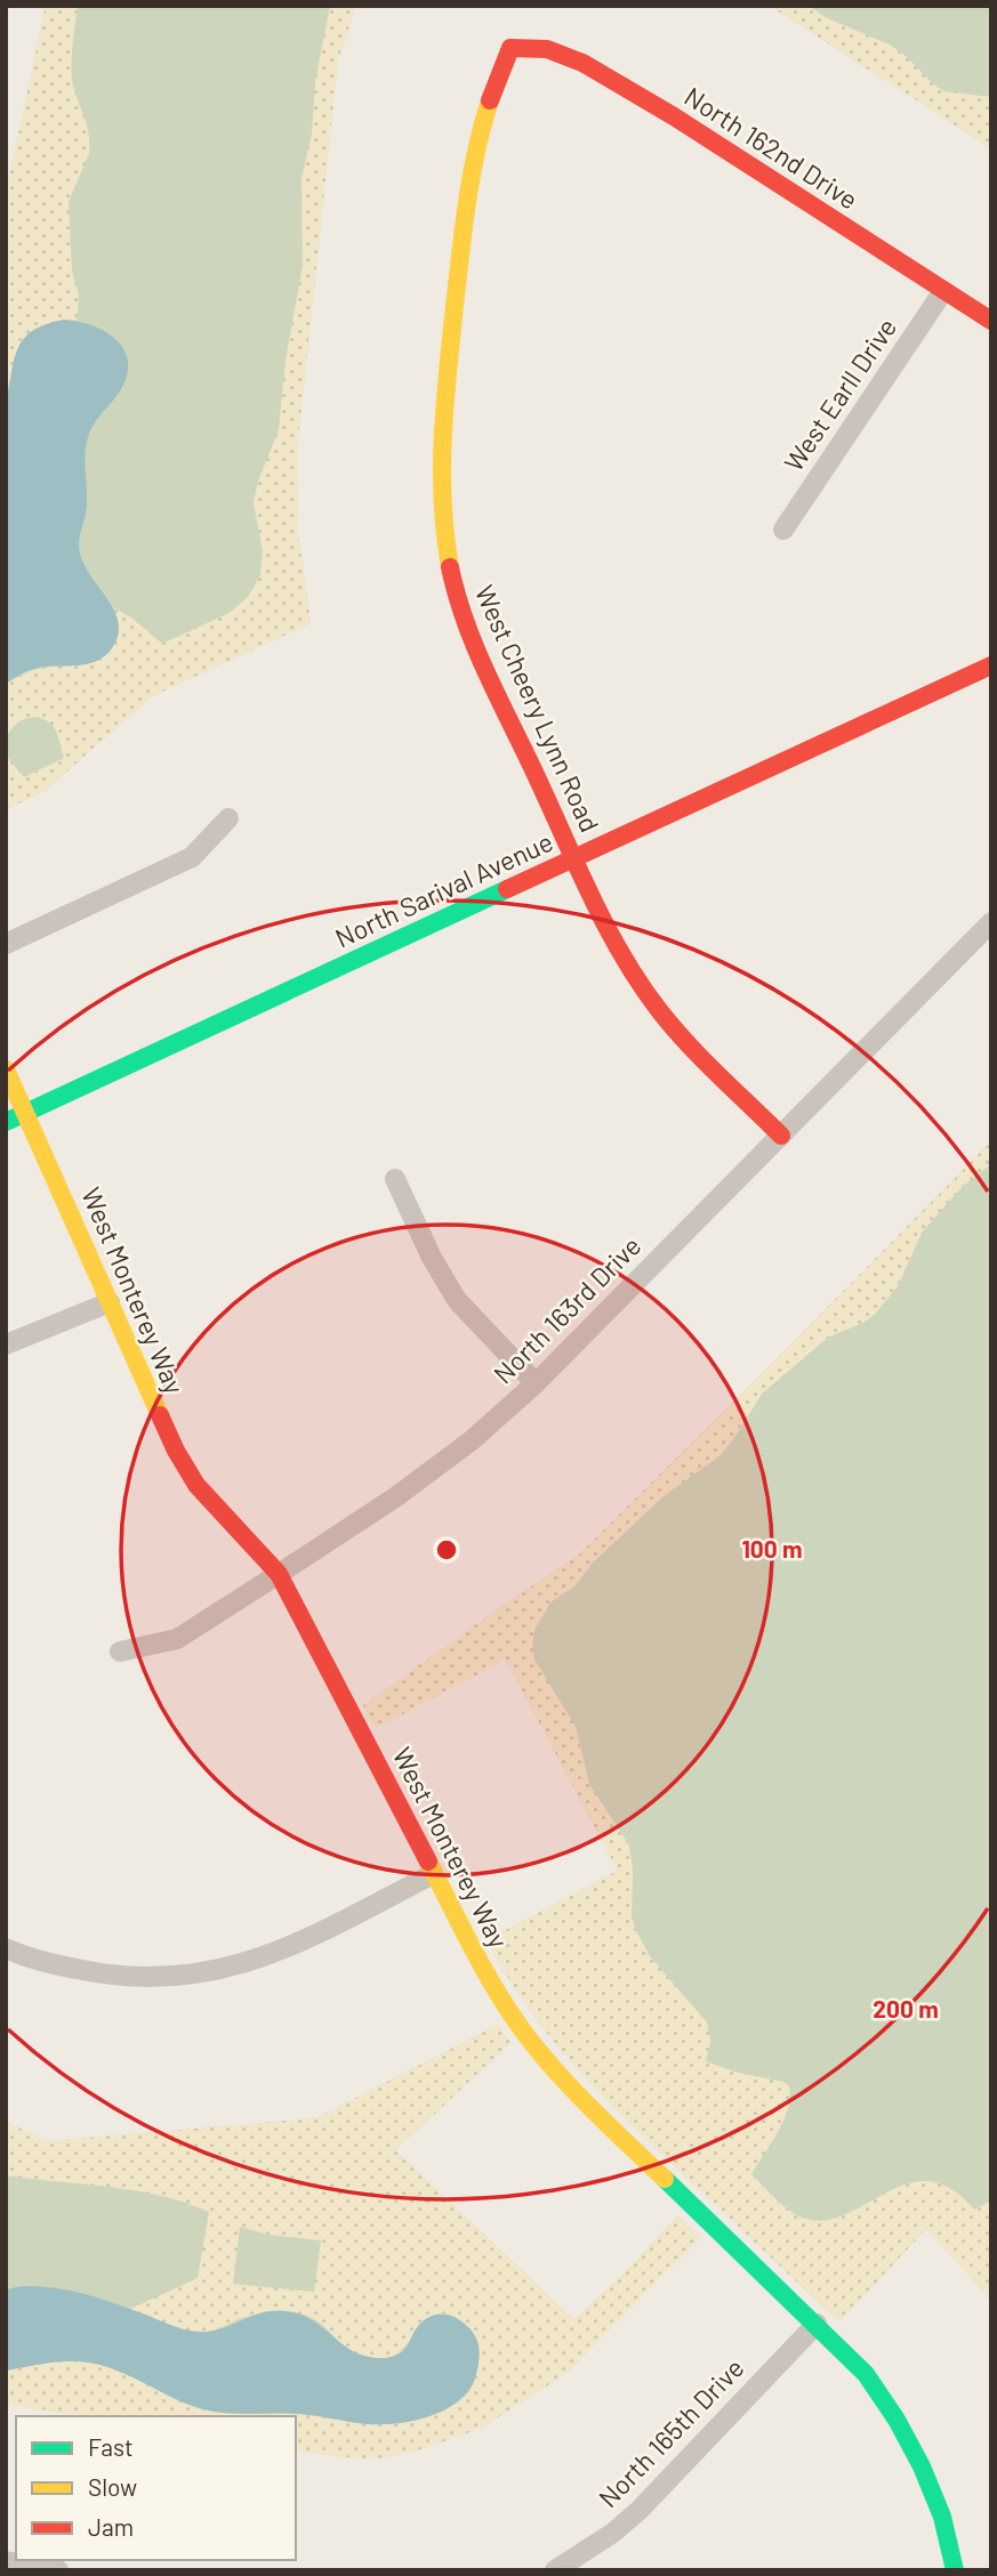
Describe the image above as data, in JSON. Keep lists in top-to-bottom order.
{
  "streets": {
    "street": [
      "North 162nd Drive",
      "West Earll Drive",
      "West Cheery Lynn Road",
      "North Sarival Avenue",
      "West Monterey Way",
      "North 163rd Drive",
      "North 165th Drive"
    ]
  },
  "crossings": [
    ["North 162nd Drive", "West Earll Drive"],
    ["North 162nd Drive", "West Cheery Lynn Road"],
    ["West Cheery Lynn Road", "North Sarival Avenue"],
    ["West Cheery Lynn Road", "North 163rd Drive"],
    ["North Sarival Avenue", "West Monterey Way"],
    ["West Monterey Way", "North 163rd Drive"],
    ["West Monterey Way", "North 165th Drive"]
  ],
  "legend": ["Fast", "Slow", "Jam"],
  "rings": ["100 m", "200 m"]
}
